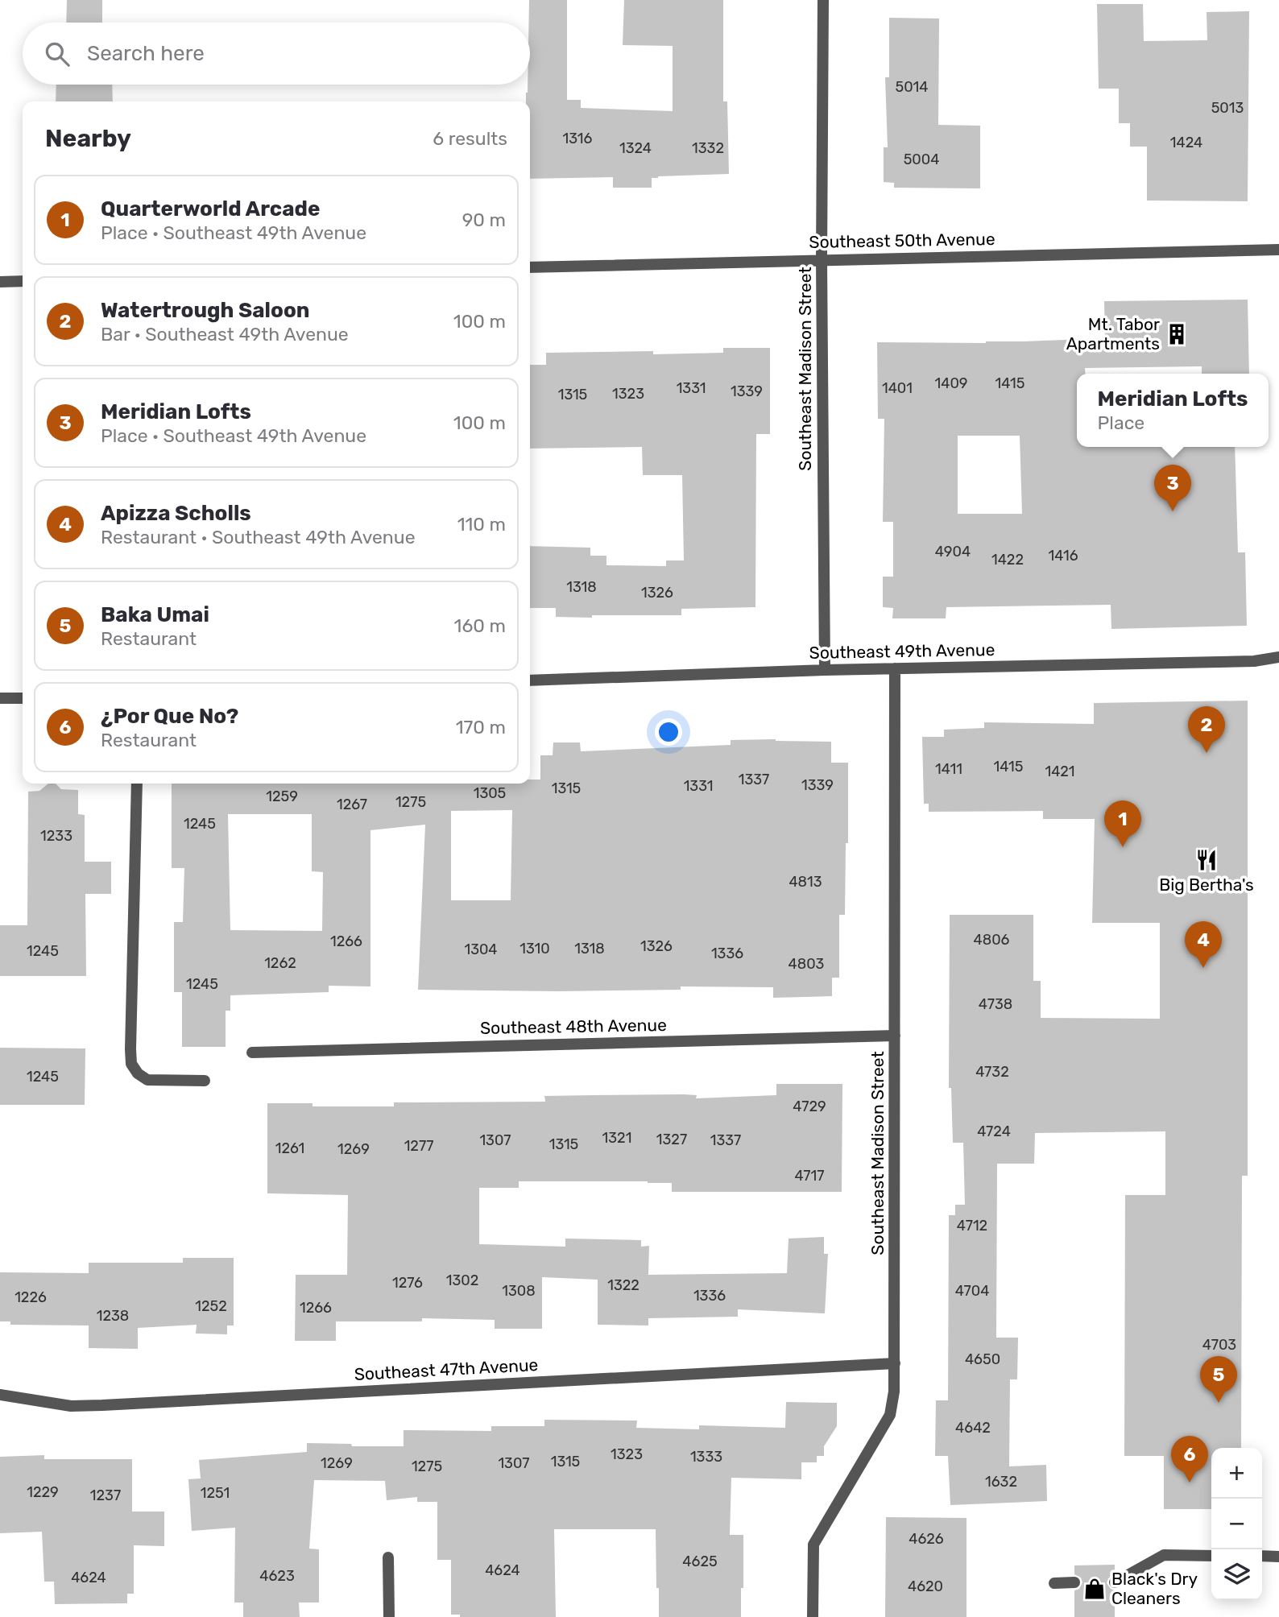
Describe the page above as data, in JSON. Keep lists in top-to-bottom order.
{
  "streets": {
    "street": [
      "Southeast 50th Avenue",
      "Southeast Madison Street",
      "Southeast 49th Avenue",
      "Southeast 48th Avenue",
      "Southeast 47th Avenue"
    ]
  },
  "crossings": [
    ["Southeast 50th Avenue", "Southeast Madison Street"],
    ["Southeast Madison Street", "Southeast 49th Avenue"],
    ["Southeast Madison Street", "Southeast 48th Avenue"],
    ["Southeast Madison Street", "Southeast 47th Avenue"]
  ],
  "places": {
    "building": ["Mt. Tabor Apartments"],
    "restaurant": ["Big Bertha's"],
    "shop": ["Black's Dry Cleaners"]
  },
  "house_numbers": [
    "5014",
    "5013",
    "1316",
    "1424",
    "1324",
    "1332",
    "5004",
    "1409",
    "1415",
    "1331",
    "1401",
    "1339",
    "1323",
    "1315",
    "4904",
    "1416",
    "1422",
    "1318",
    "1326",
    "1415",
    "1411",
    "1421",
    "1337",
    "1339",
    "1331",
    "1315",
    "1305",
    "1259",
    "1275",
    "1267",
    "1245",
    "1233",
    "4813",
    "4806",
    "1266",
    "1326",
    "1310",
    "1318",
    "1304",
    "1245",
    "1336",
    "1262",
    "4803",
    "1245",
    "4738",
    "4732",
    "1245",
    "4729",
    "4724",
    "1321",
    "1327",
    "1307",
    "1337",
    "1315",
    "1277",
    "1261",
    "1269",
    "4717",
    "4712",
    "1302",
    "1276",
    "1322",
    "1308",
    "4704",
    "1336",
    "1226",
    "1252",
    "1266",
    "1238",
    "4703",
    "4650",
    "4642",
    "1323",
    "1333",
    "1315",
    "1269",
    "1307",
    "1275",
    "1632",
    "1229",
    "1251",
    "1237",
    "4626",
    "4625",
    "4624",
    "4623",
    "4624",
    "4620"
  ],
  "page": {
    "search": "Search here",
    "heading": ["Nearby", "6 results"],
    "list": [
      {
        "mark": "1",
        "name": "Quarterworld Arcade",
        "note": "Place · Southeast 49th Avenue",
        "value": "90 m"
      },
      {
        "mark": "2",
        "name": "Watertrough Saloon",
        "note": "Bar · Southeast 49th Avenue",
        "value": "100 m"
      },
      {
        "mark": "3",
        "name": "Meridian Lofts",
        "note": "Place · Southeast 49th Avenue",
        "value": "100 m"
      },
      {
        "mark": "4",
        "name": "Apizza Scholls",
        "note": "Restaurant · Southeast 49th Avenue",
        "value": "110 m"
      },
      {
        "mark": "5",
        "name": "Baka Umai",
        "note": "Restaurant",
        "value": "160 m"
      },
      {
        "mark": "6",
        "name": "¿Por Que No?",
        "note": "Restaurant",
        "value": "170 m"
      }
    ],
    "popup": ["Meridian Lofts", "Place"],
    "pins": [
      "3",
      "2",
      "1",
      "4",
      "5",
      "6"
    ],
    "map_buttons": ["+", "−"]
  }
}
